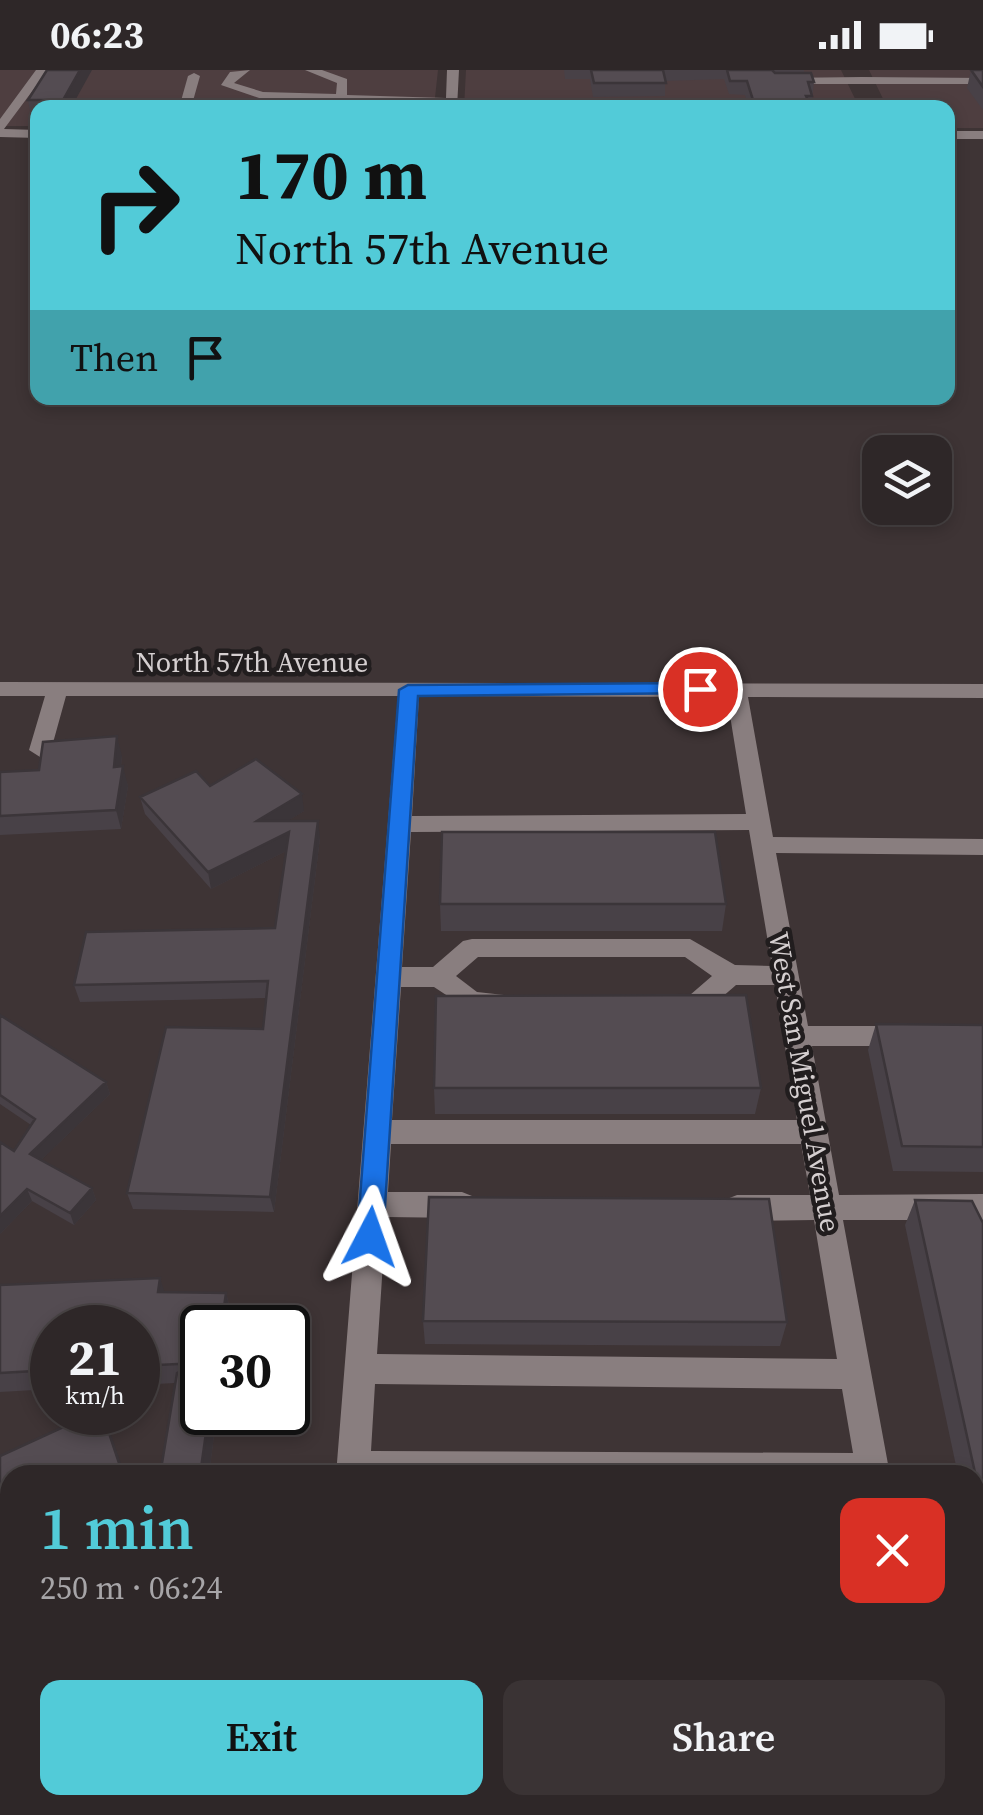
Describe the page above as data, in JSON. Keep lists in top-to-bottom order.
{
  "streets": {
    "street": ["North 57th Avenue", "West San Miguel Avenue"]
  },
  "crossings": [
    ["North 57th Avenue", "West San Miguel Avenue"]
  ],
  "page": {
    "status": "06:23",
    "turn": ["170 m", "North 57th Avenue"],
    "then": "Then",
    "speed": "21 km/h",
    "limit": "30",
    "heading": ["1 min", "250 m · 06:24"],
    "buttons": ["Exit", "Share"]
  }
}
